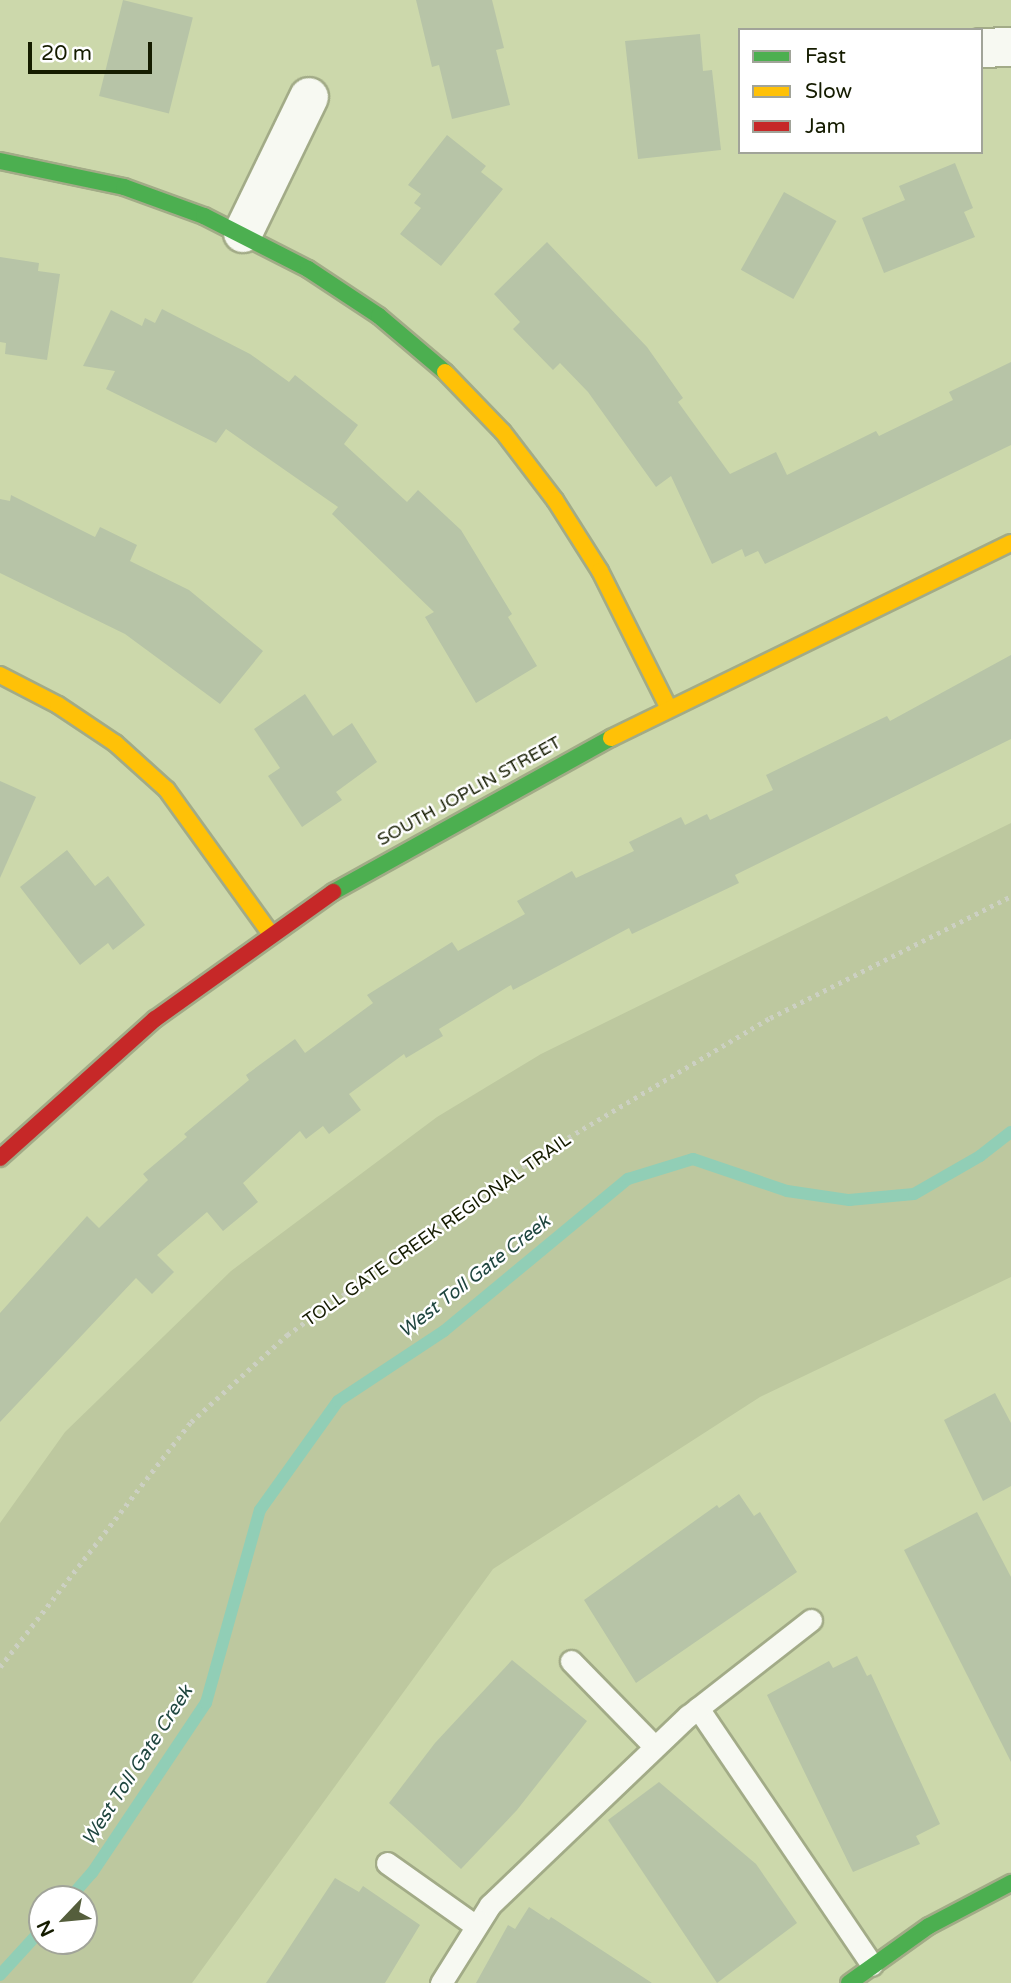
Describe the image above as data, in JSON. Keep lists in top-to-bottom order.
{
  "streets": {
    "street": ["SOUTH JOPLIN STREET"],
    "path": ["TOLL GATE CREEK REGIONAL TRAIL"]
  },
  "water": ["West Toll Gate Creek"],
  "legend": ["Fast", "Slow", "Jam"],
  "scale_bar": "20 m",
  "north": "bottom left"
}
